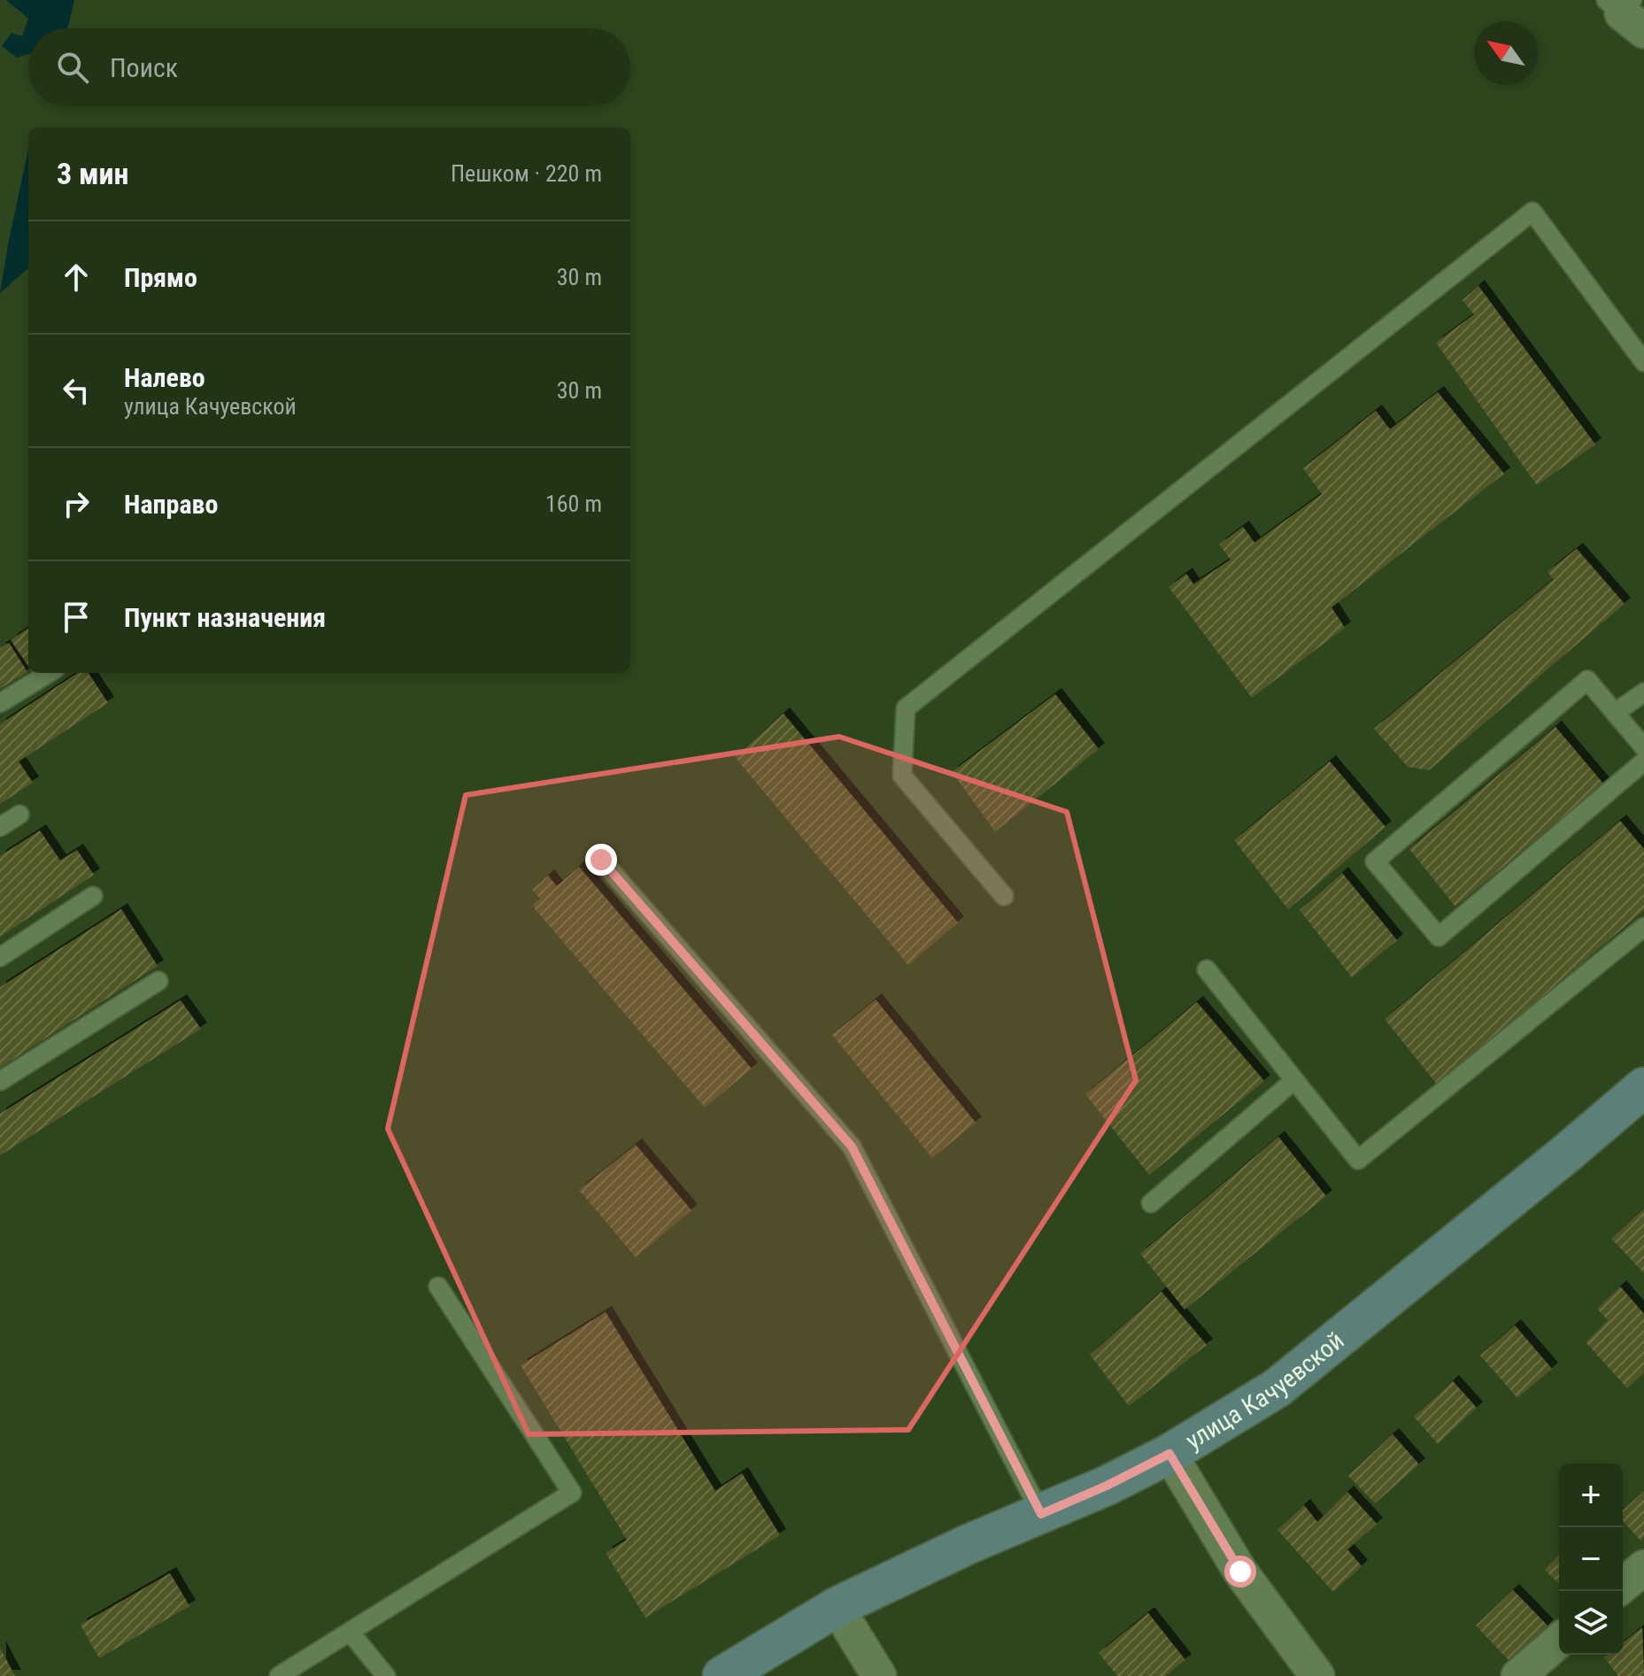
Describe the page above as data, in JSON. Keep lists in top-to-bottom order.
{
  "streets": {
    "street": ["улица Качуевской"]
  },
  "north": "top left",
  "page": {
    "search": "Поиск",
    "heading": ["3 мин", "Пешком · 220 m"],
    "list": [
      ["Прямо", "30 m"],
      ["Налево", "улица Качуевской", "30 m"],
      ["Направо", "160 m"],
      "Пункт назначения"
    ],
    "map_buttons": ["+", "−"]
  }
}
